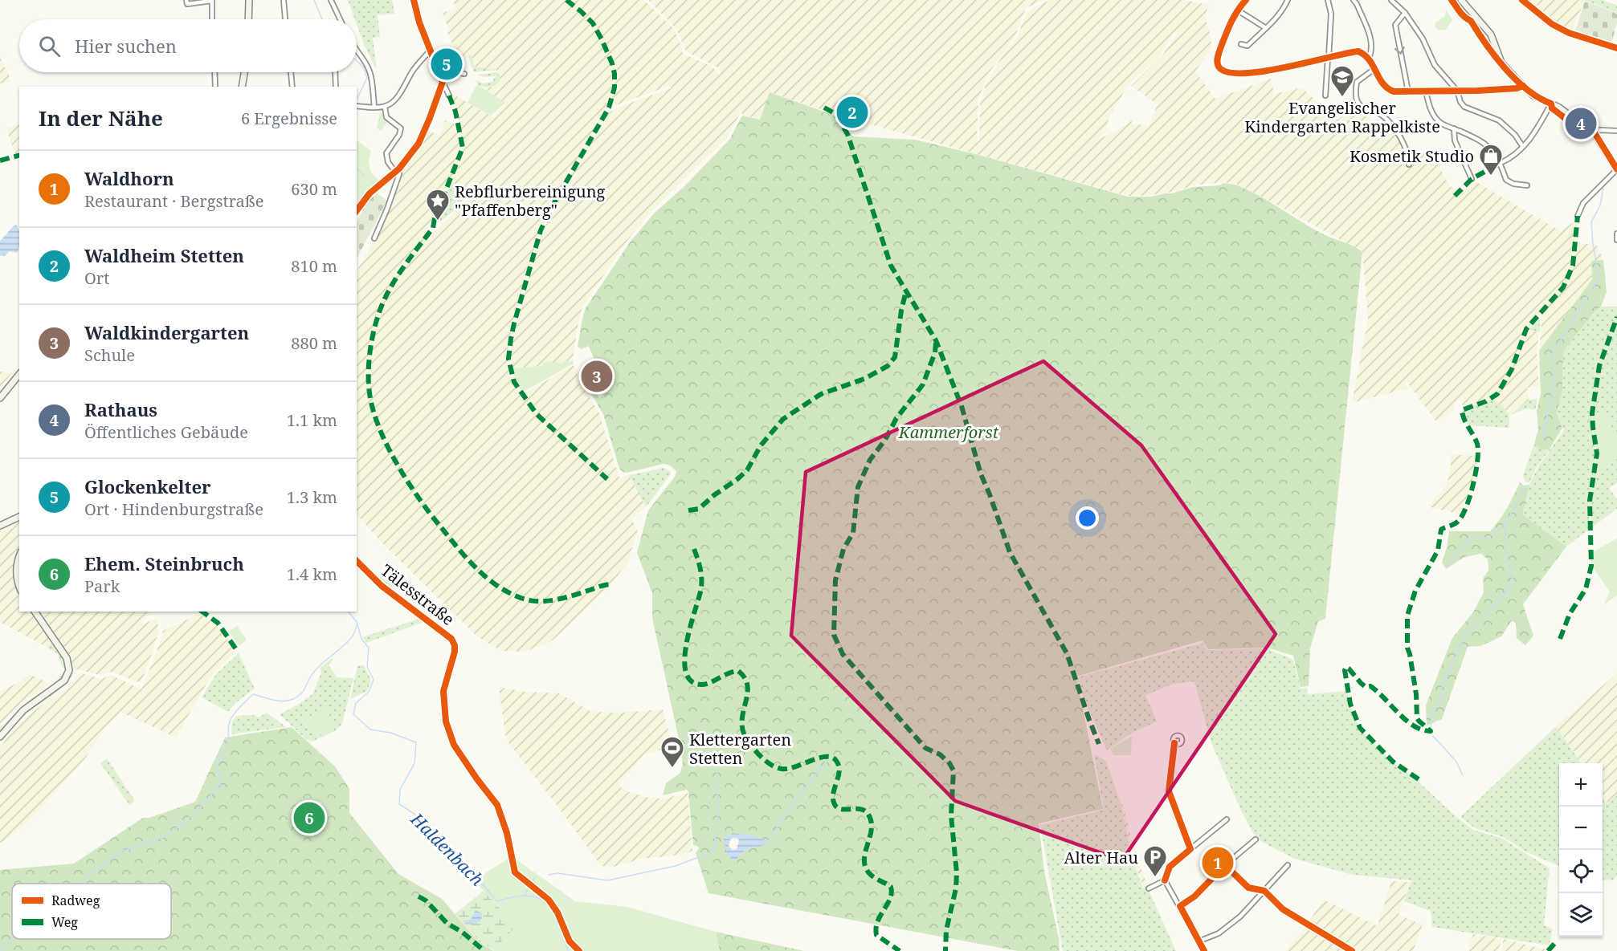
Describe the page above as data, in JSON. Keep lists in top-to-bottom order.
{
  "streets": {
    "street": ["Tälesstraße"]
  },
  "water": ["Haldenbach"],
  "parks": ["Kammerforst"],
  "places": {
    "school or university": ["Evangelischer Kindergarten Rappelkiste"],
    "shop": ["Kosmetik Studio"],
    "place": ["Rebflurbereinigung \"Pfaffenberg\""],
    "sports": ["Klettergarten Stetten"],
    "parking": ["Alter Hau"]
  },
  "legend": ["Radweg", "Weg"],
  "page": {
    "search": "Hier suchen",
    "pins": [
      "5",
      "2",
      "4",
      "3",
      "6",
      "1"
    ],
    "heading": ["In der Nähe", "6 Ergebnisse"],
    "list": [
      {
        "mark": "1",
        "name": "Waldhorn",
        "note": "Restaurant · Bergstraße",
        "value": "630 m"
      },
      {
        "mark": "2",
        "name": "Waldheim Stetten",
        "note": "Ort",
        "value": "810 m"
      },
      {
        "mark": "3",
        "name": "Waldkindergarten",
        "note": "Schule",
        "value": "880 m"
      },
      {
        "mark": "4",
        "name": "Rathaus",
        "note": "Öffentliches Gebäude",
        "value": "1.1 km"
      },
      {
        "mark": "5",
        "name": "Glockenkelter",
        "note": "Ort · Hindenburgstraße",
        "value": "1.3 km"
      },
      {
        "mark": "6",
        "name": "Ehem. Steinbruch",
        "note": "Park",
        "value": "1.4 km"
      }
    ],
    "map_buttons": ["+", "−"]
  }
}
